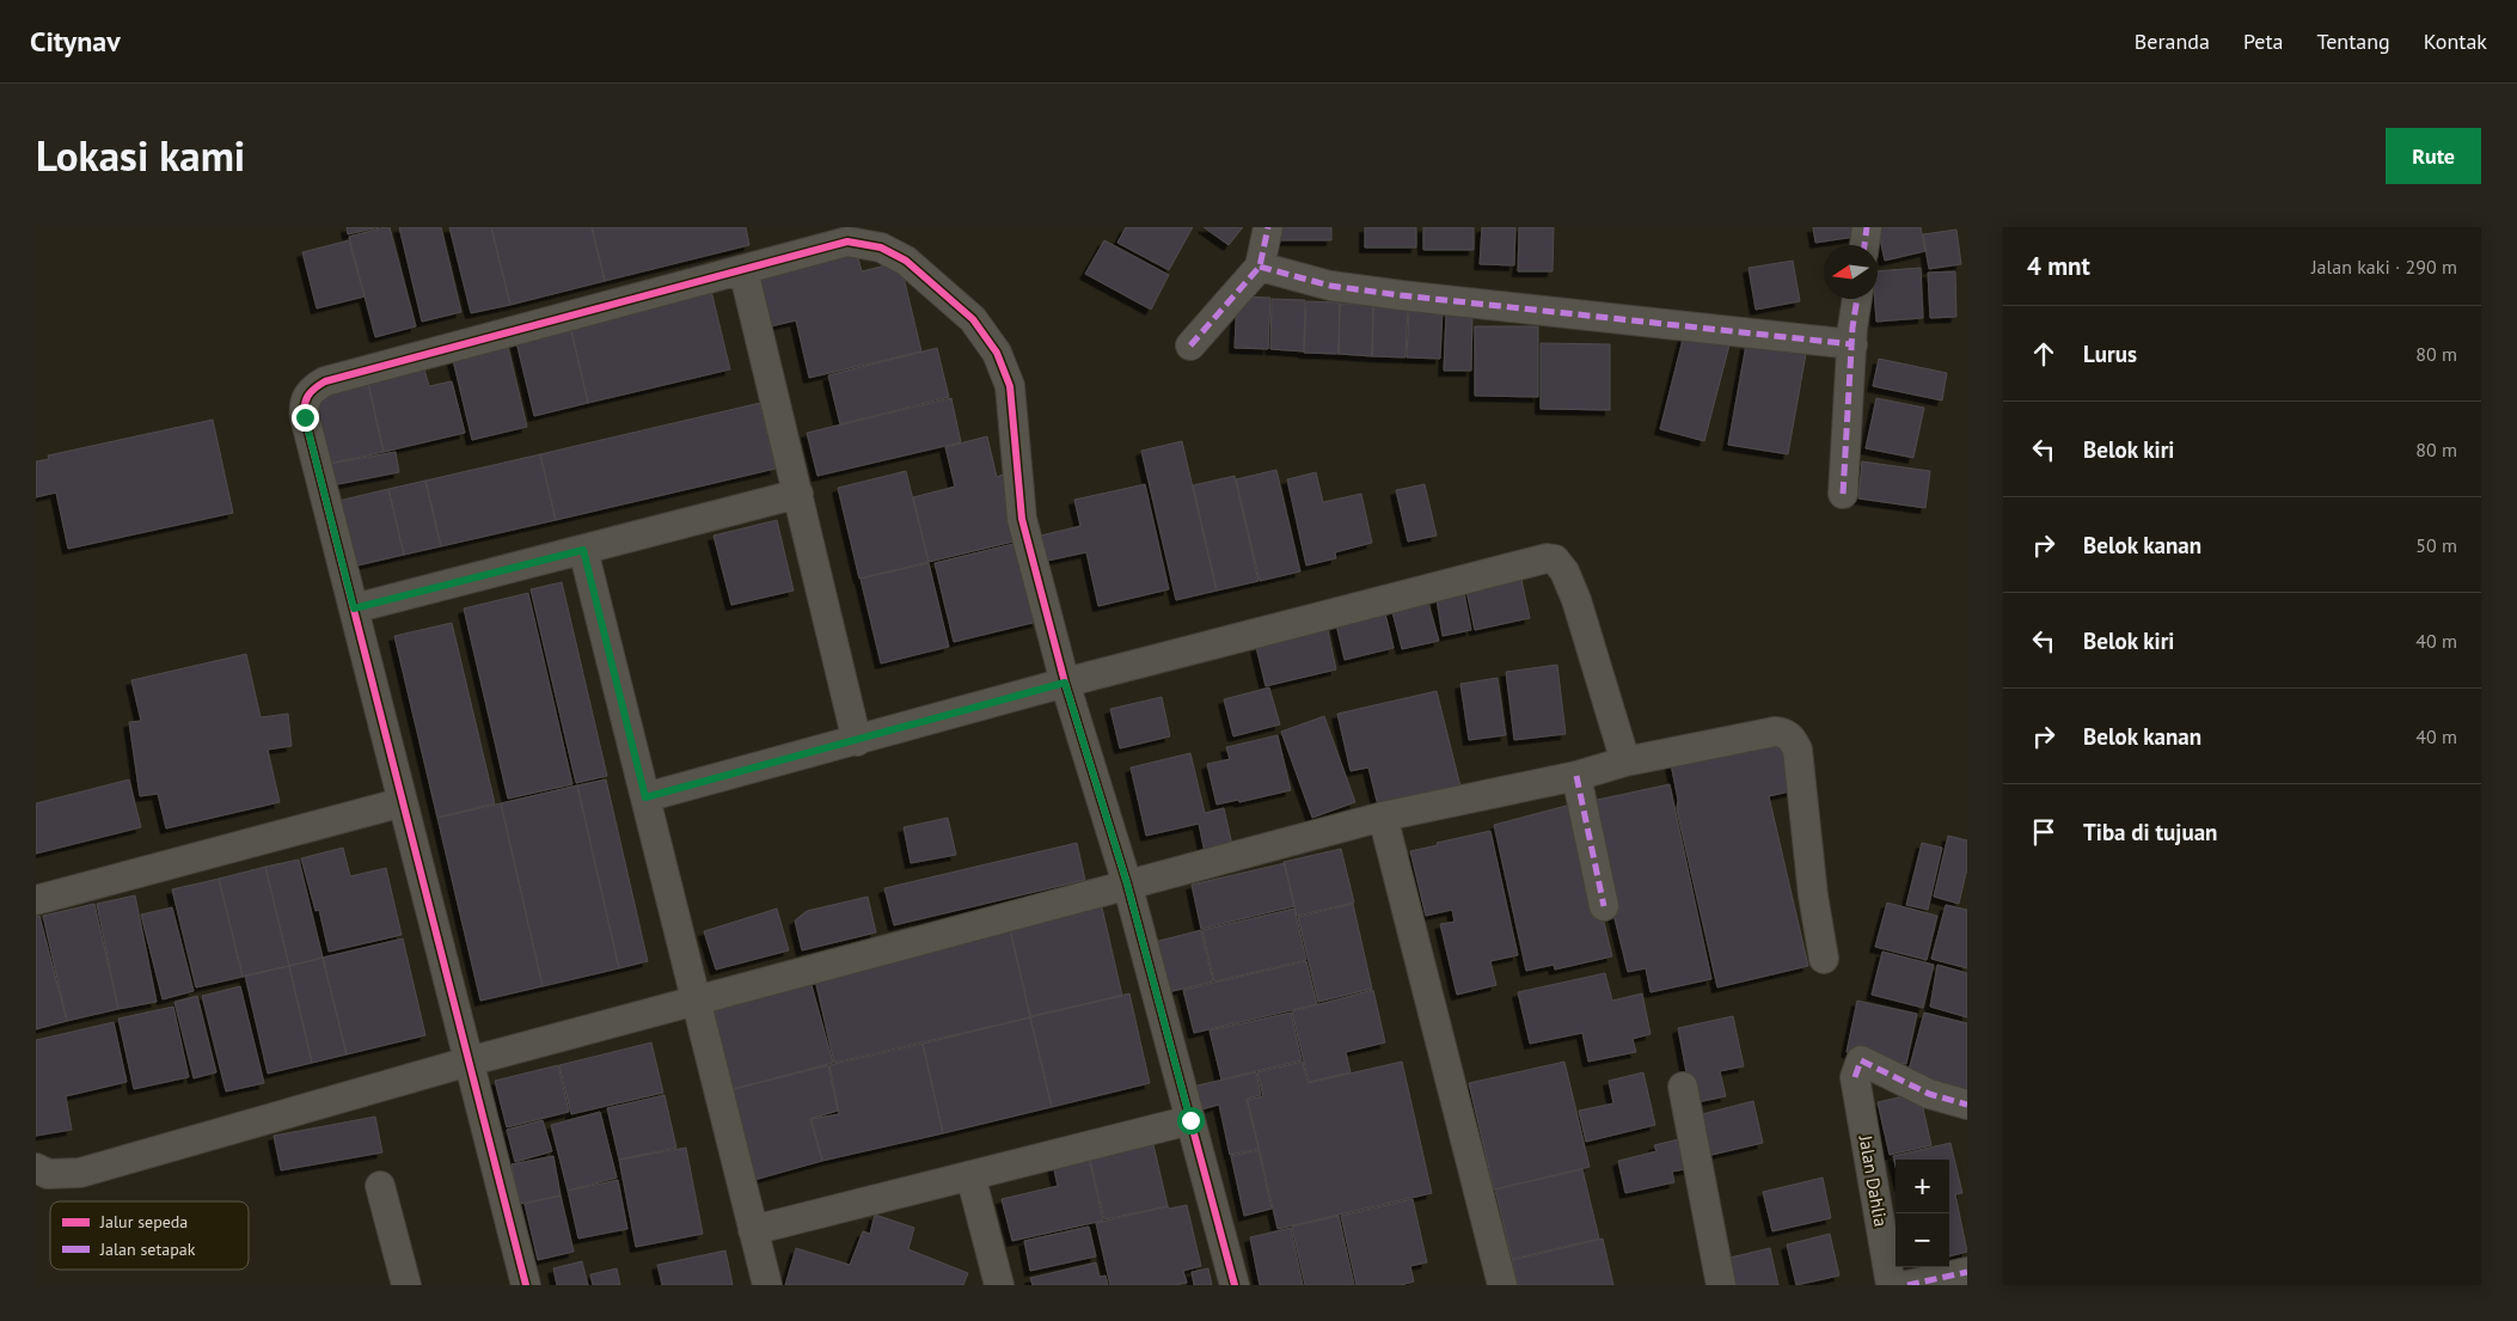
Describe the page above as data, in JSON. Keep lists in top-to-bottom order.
{
  "streets": {
    "street": ["Jalan Dahlia"]
  },
  "legend": ["Jalur sepeda", "Jalan setapak"],
  "north": "left",
  "page": {
    "header": "Citynav",
    "nav": [
      "Beranda",
      "Peta",
      "Tentang",
      "Kontak"
    ],
    "title": "Lokasi kami",
    "buttons": "Rute",
    "heading": ["4 mnt", "Jalan kaki · 290 m"],
    "list": [
      ["Lurus", "80 m"],
      ["Belok kiri", "80 m"],
      ["Belok kanan", "50 m"],
      ["Belok kiri", "40 m"],
      ["Belok kanan", "40 m"],
      "Tiba di tujuan"
    ],
    "map_buttons": ["+", "−"]
  }
}
